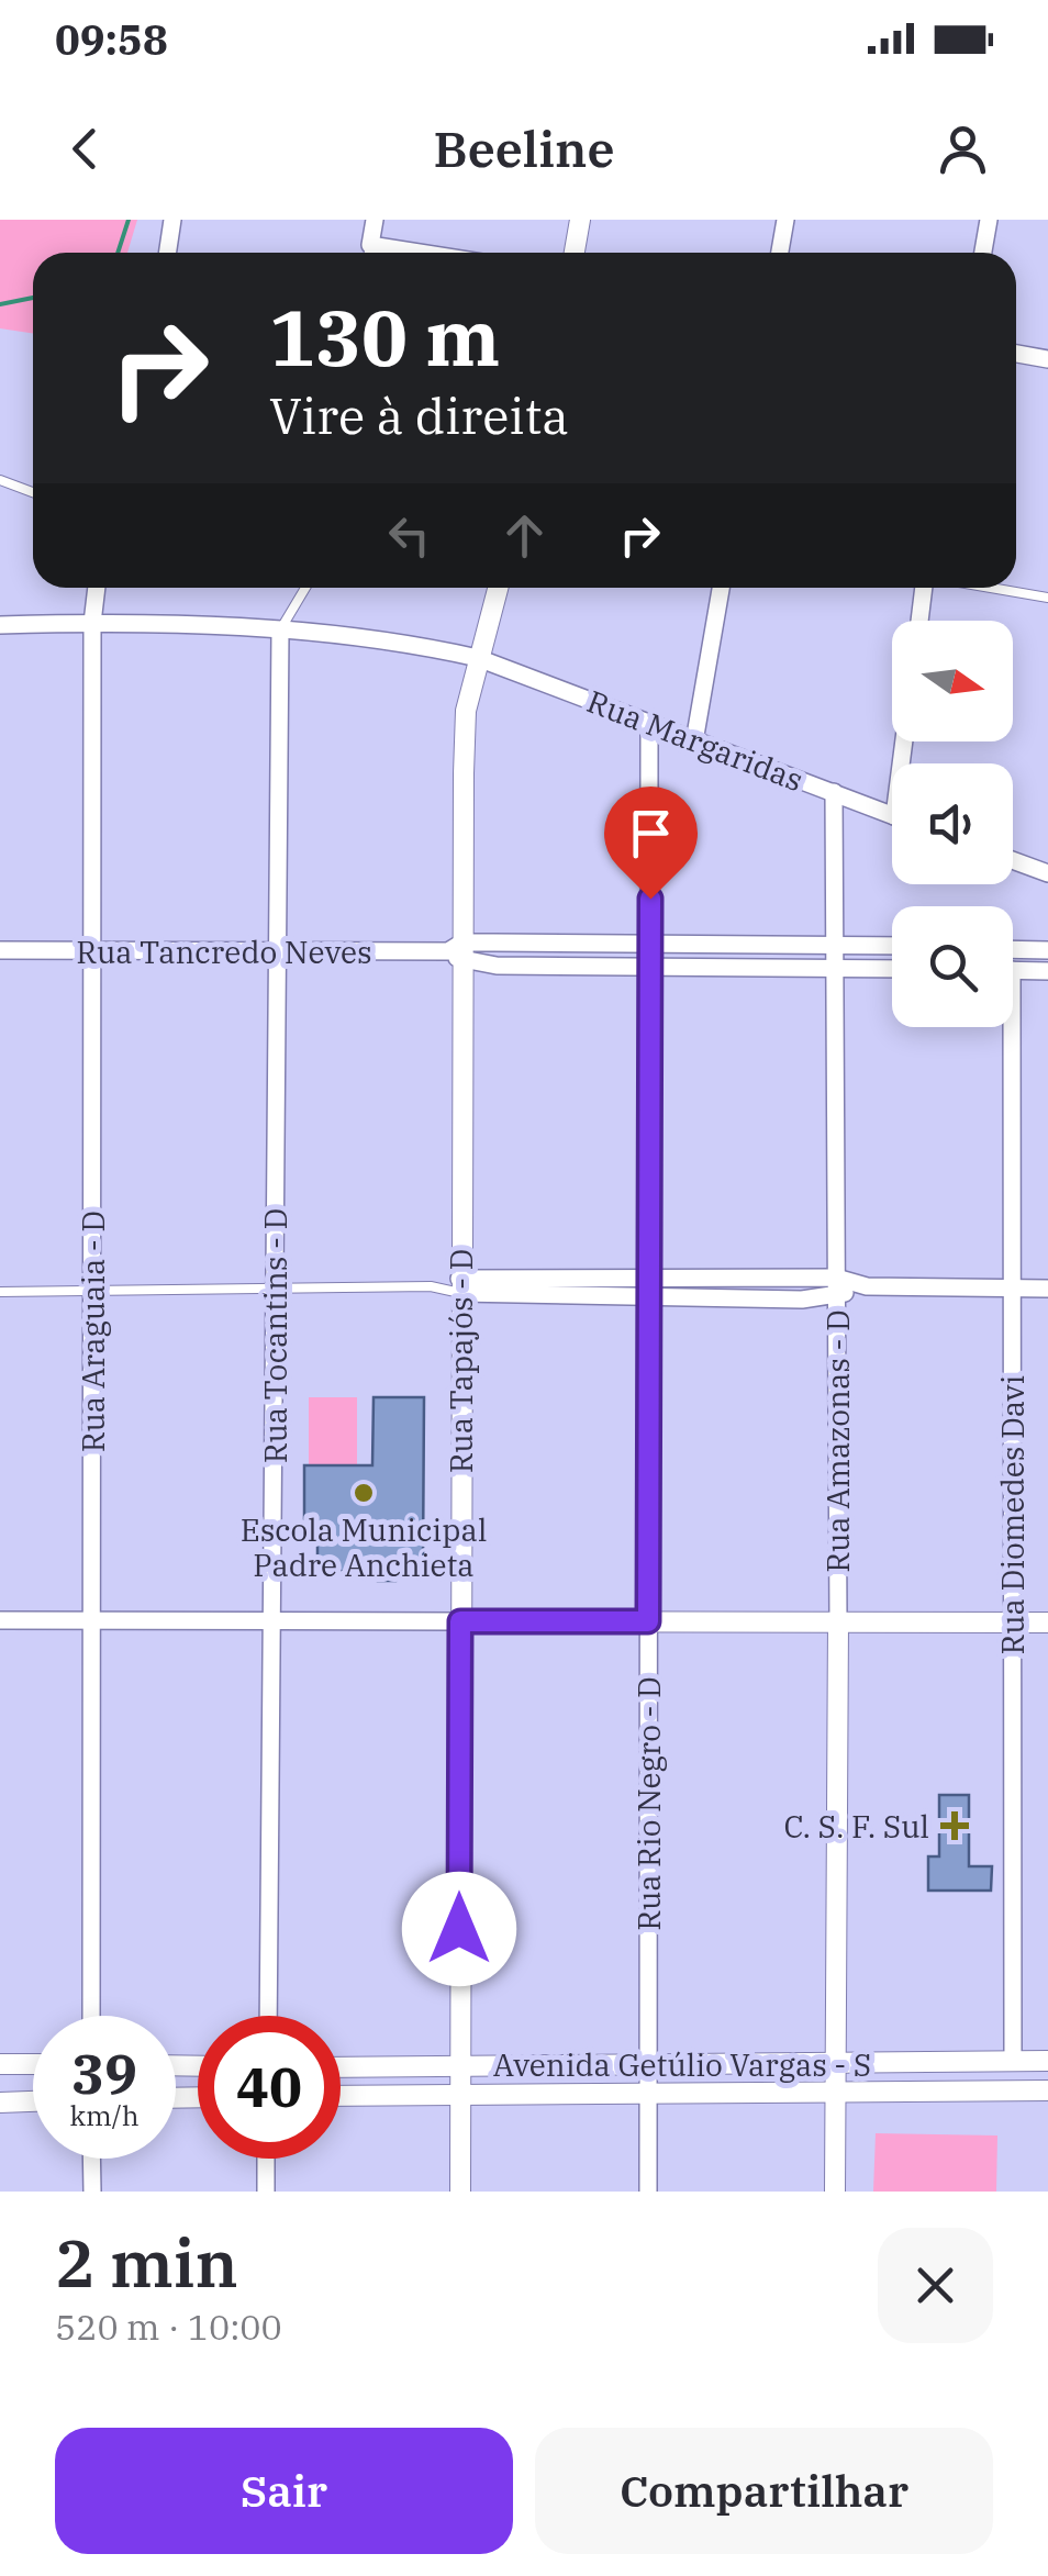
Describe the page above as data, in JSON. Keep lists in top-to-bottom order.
{
  "streets": {
    "street": [
      "Rua Margaridas",
      "Rua Tancredo Neves",
      "Rua Araguaia - D",
      "Rua Tocantins - D",
      "Rua Tapajós - D",
      "Rua Amazonas - D",
      "Rua Diomedes Davi",
      "Rua Rio Negro - D",
      "Avenida Getúlio Vargas - S"
    ]
  },
  "crossings": [
    ["Rua Margaridas", "Rua Araguaia - D"],
    ["Rua Margaridas", "Rua Tocantins - D"],
    ["Rua Margaridas", "Rua Tapajós - D"],
    ["Rua Margaridas", "Rua Amazonas - D"],
    ["Rua Margaridas", "Rua Rio Negro - D"],
    ["Rua Tancredo Neves", "Rua Araguaia - D"],
    ["Rua Tancredo Neves", "Rua Tocantins - D"],
    ["Rua Tancredo Neves", "Rua Tapajós - D"],
    ["Rua Tancredo Neves", "Rua Amazonas - D"],
    ["Rua Tancredo Neves", "Rua Rio Negro - D"],
    ["Rua Tapajós - D", "Avenida Getúlio Vargas - S"],
    ["Rua Amazonas - D", "Avenida Getúlio Vargas - S"],
    ["Rua Diomedes Davi", "Avenida Getúlio Vargas - S"],
    ["Rua Rio Negro - D", "Avenida Getúlio Vargas - S"]
  ],
  "places": {
    "other": ["Escola Municipal Padre Anchieta"],
    "health": ["C. S. F. Sul"]
  },
  "north": "right",
  "page": {
    "status": "09:58",
    "header": "Beeline",
    "turn": ["130 m", "Vire à direita"],
    "speed": "39 km/h",
    "limit": "40",
    "heading": ["2 min", "520 m · 10:00"],
    "buttons": ["Sair", "Compartilhar"]
  }
}
